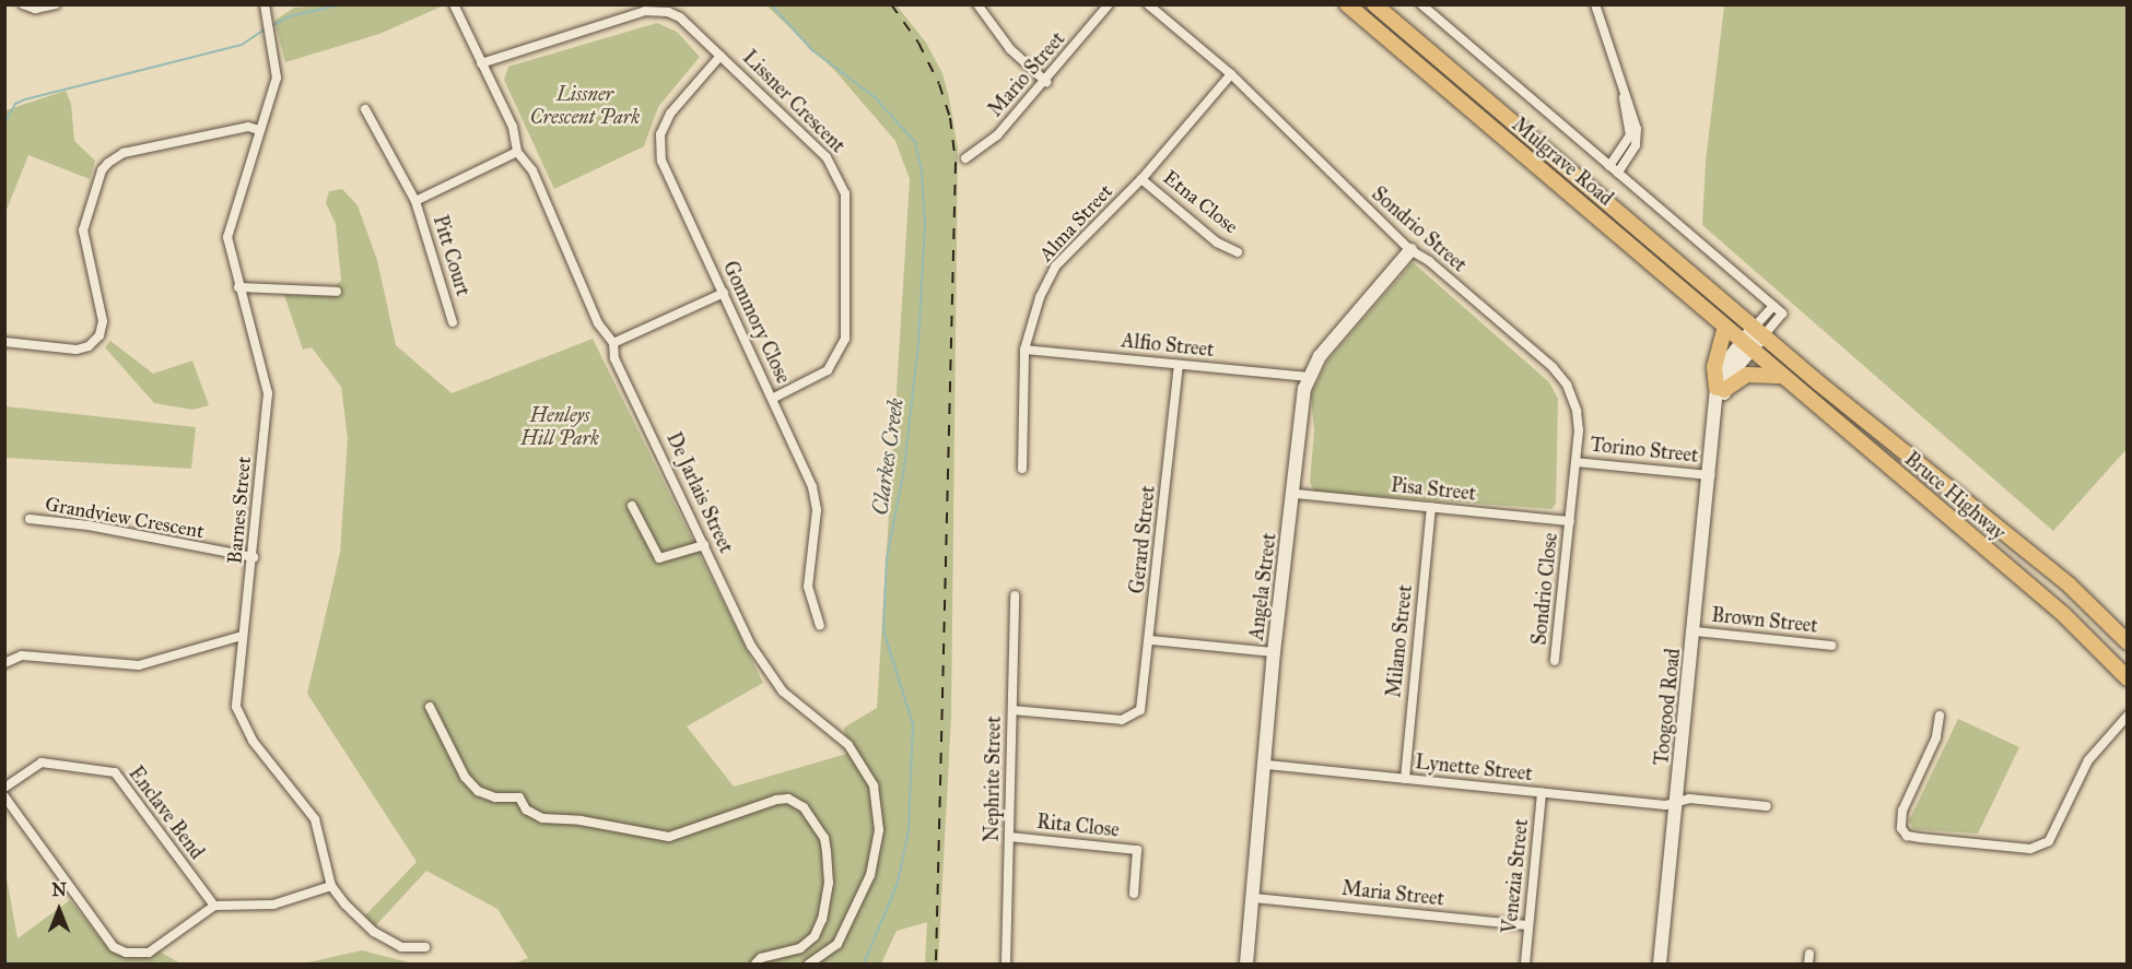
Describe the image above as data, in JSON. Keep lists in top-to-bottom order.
{
  "streets": {
    "main road": ["Mulgrave Road", "Bruce Highway"],
    "street": [
      "Mario Street",
      "Lissner Crescent",
      "Etna Close",
      "Alma Street",
      "Sondrio Street",
      "Pitt Court",
      "Gommory Close",
      "Alfio Street",
      "Torino Street",
      "Pisa Street",
      "De Jarlais Street",
      "Barnes Street",
      "Grandview Crescent",
      "Gerard Street",
      "Angela Street",
      "Sondrio Close",
      "Brown Street",
      "Milano Street",
      "Toogood Road",
      "Lynette Street",
      "Nephrite Street",
      "Enclave Bend",
      "Rita Close",
      "Venezia Street",
      "Maria Street"
    ]
  },
  "crossings": [
    ["Lissner Crescent", "Gommory Close"],
    ["Lissner Crescent", "De Jarlais Street"],
    ["Mulgrave Road", "Bruce Highway"],
    ["Mulgrave Road", "Toogood Road"],
    ["Etna Close", "Alma Street"],
    ["Alma Street", "Sondrio Street"],
    ["Alma Street", "Alfio Street"],
    ["Sondrio Street", "Torino Street"],
    ["Sondrio Street", "Pisa Street"],
    ["Sondrio Street", "Angela Street"],
    ["Sondrio Street", "Sondrio Close"],
    ["Pitt Court", "De Jarlais Street"],
    ["Alfio Street", "Gerard Street"],
    ["Alfio Street", "Angela Street"],
    ["Torino Street", "Toogood Road"],
    ["Pisa Street", "Angela Street"],
    ["Pisa Street", "Sondrio Close"],
    ["Pisa Street", "Milano Street"],
    ["Bruce Highway", "Toogood Road"],
    ["Barnes Street", "Grandview Crescent"],
    ["Gerard Street", "Nephrite Street"],
    ["Angela Street", "Lynette Street"],
    ["Angela Street", "Maria Street"],
    ["Brown Street", "Toogood Road"],
    ["Milano Street", "Lynette Street"],
    ["Toogood Road", "Lynette Street"],
    ["Lynette Street", "Venezia Street"],
    ["Nephrite Street", "Rita Close"],
    ["Venezia Street", "Maria Street"]
  ],
  "water": ["Clarkes Creek"],
  "parks": ["Lissner Crescent Park", "Henleys Hill Park"],
  "north": "top"
}
